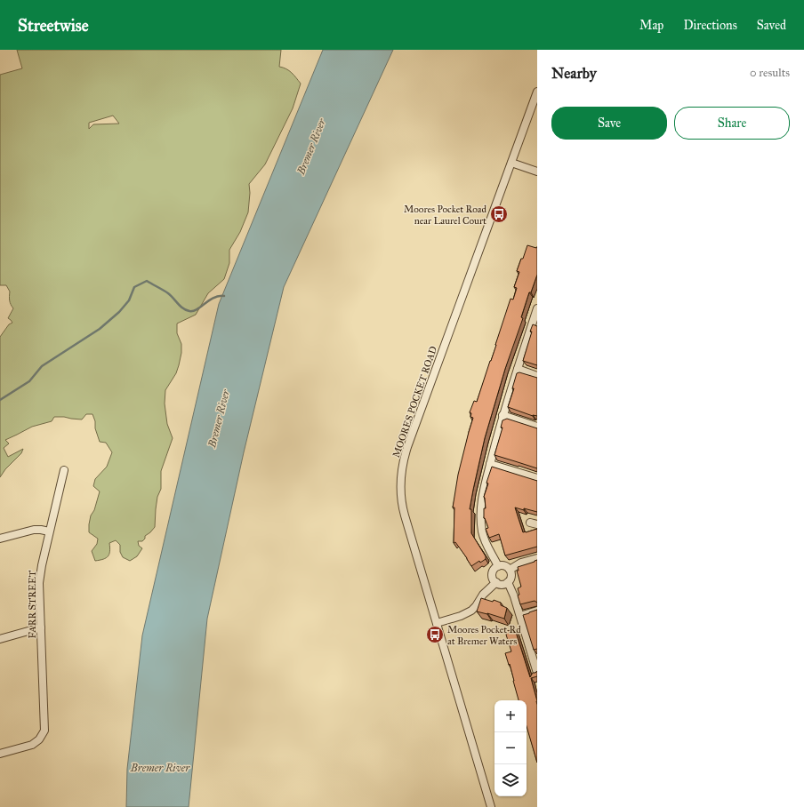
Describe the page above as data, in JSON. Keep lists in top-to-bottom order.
{
  "streets": {
    "street": ["MOORES POCKET ROAD", "FARR STREET"]
  },
  "water": ["Bremer River"],
  "places": {
    "bus stop": ["Moores Pocket Road near Laurel Court", "Moores Pocket Rd at Bremer Waters"]
  },
  "page": {
    "header": "Streetwise",
    "nav": ["Map", "Directions", "Saved"],
    "heading": ["Nearby", "0 results"],
    "buttons": ["Save", "Share"],
    "map_buttons": ["+", "−"]
  }
}
